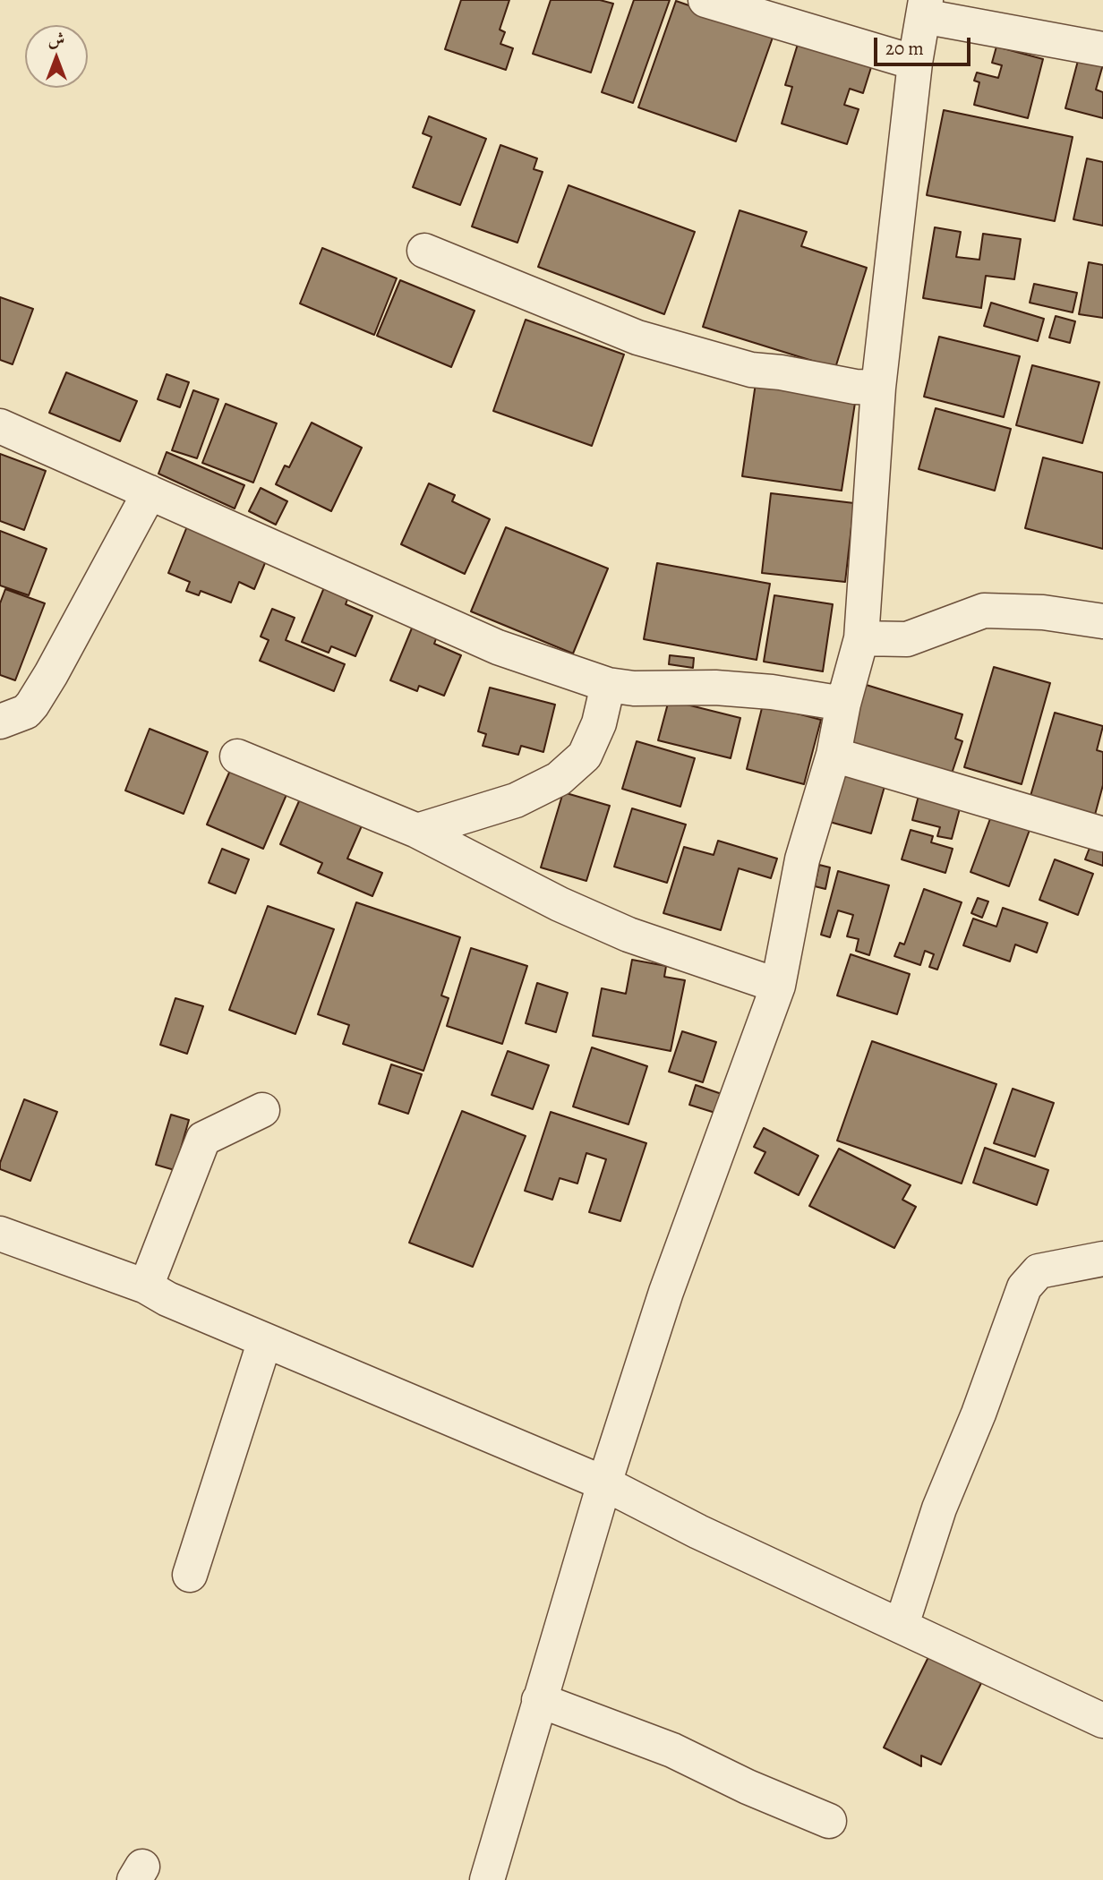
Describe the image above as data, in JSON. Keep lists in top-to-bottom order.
{
  "scale_bar": "20 m",
  "north": "top"
}
